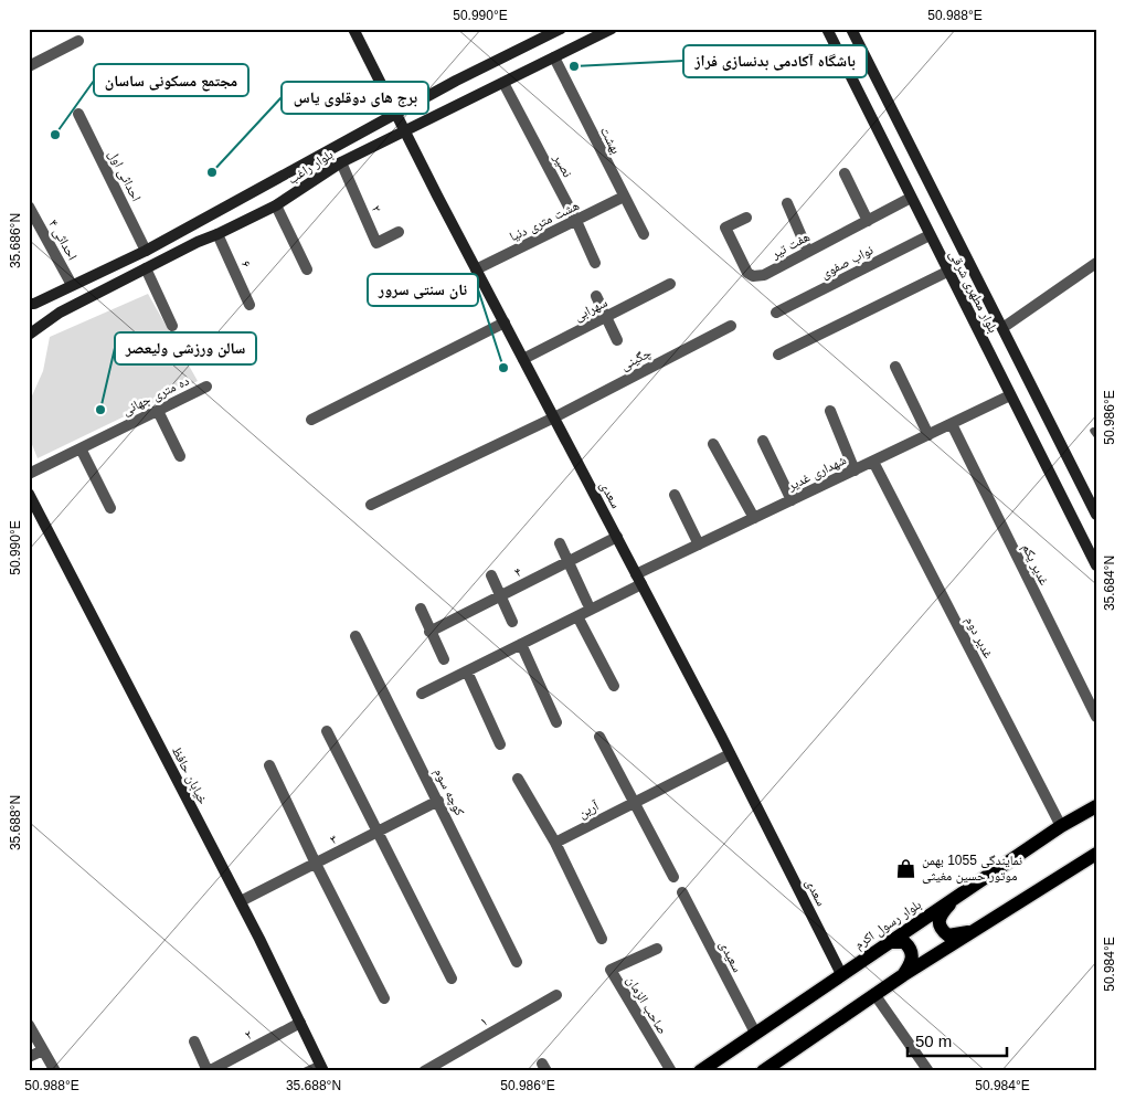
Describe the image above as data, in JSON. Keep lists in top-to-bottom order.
{
  "streets": {
    "main road": ["بلوار رسول اکرم"],
    "street": [
      "بهشت",
      "نصیر",
      "بلوار راغب",
      "احداثی اول",
      "۲",
      "هشت متری دنیا",
      "احداثی ۴",
      "هفت تیر",
      "نواب صفوی",
      "۶",
      "بلوار مطهری شرقی",
      "سهرابی",
      "چگینی",
      "ده متری جهانی",
      "شهداری غدیر",
      "سعدی",
      "غدیر یکم",
      "۴",
      "غدیر دوم",
      "خیابان حافظ",
      "کوچه سوم",
      "آرین",
      "۳",
      "سعیدی",
      "صاحب الزمان",
      "۱"
    ]
  },
  "crossings": [
    ["بهشت", "بلوار راغب"],
    ["بهشت", "هشت متری دنیا"],
    ["نصیر", "بلوار راغب"],
    ["نصیر", "هشت متری دنیا"],
    ["بلوار راغب", "احداثی اول"],
    ["بلوار راغب", "۲"],
    ["بلوار راغب", "احداثی ۴"],
    ["بلوار راغب", "۶"],
    ["بلوار راغب", "سعدی"],
    ["۲", "خیابان حافظ"],
    ["هشت متری دنیا", "سعدی"],
    ["هفت تیر", "بلوار مطهری شرقی"],
    ["نواب صفوی", "بلوار مطهری شرقی"],
    ["بلوار مطهری شرقی", "شهداری غدیر"],
    ["سهرابی", "سعدی"],
    ["چگینی", "سعدی"],
    ["شهداری غدیر", "سعدی"],
    ["شهداری غدیر", "غدیر یکم"],
    ["شهداری غدیر", "غدیر دوم"],
    ["سعدی", "۴"],
    ["سعدی", "آرین"],
    ["سعدی", "بلوار رسول اکرم"],
    ["غدیر دوم", "بلوار رسول اکرم"],
    ["خیابان حافظ", "۳"],
    ["کوچه سوم", "۳"],
    ["بلوار رسول اکرم", "سعیدی"]
  ],
  "places": {
    "other": [
      "باشگاه آکادمی بدنسازی فراز",
      "مجتمع مسکونی ساسان",
      "برج های دوقلوی یاس",
      "نان سنتی سرور",
      "سالن ورزشی ولیعصر"
    ],
    "shop": ["نمایندگی 1055 بهمن موتور حسین مغیثی"]
  },
  "scale_bar": "50 m",
  "coordinates": [
    "50.990°E",
    "50.988°E",
    "35.686°N",
    "50.986°E",
    "35.684°N",
    "35.688°N",
    "50.984°E"
  ]
}
